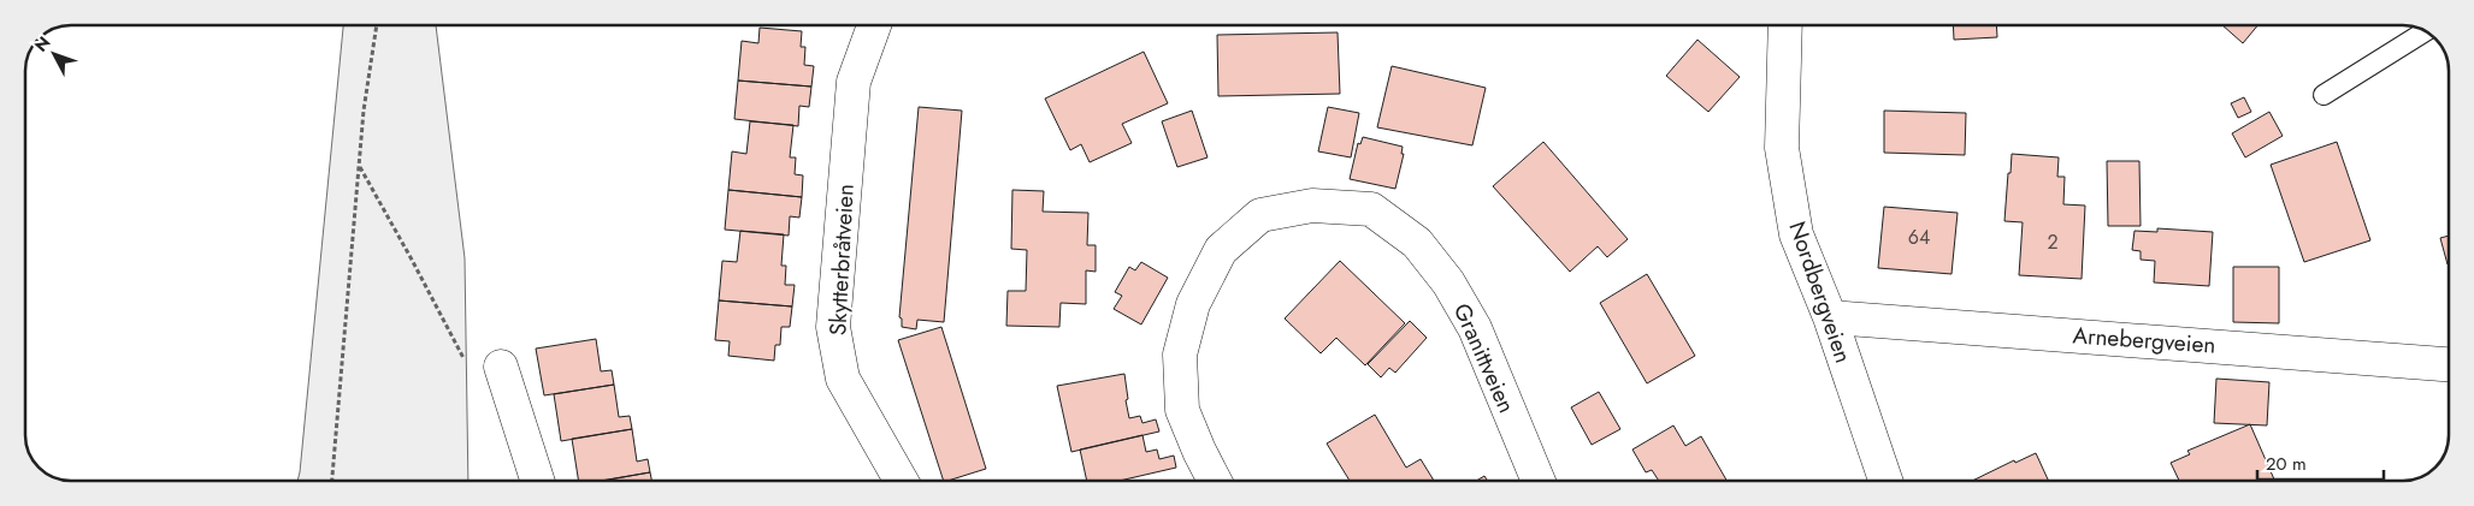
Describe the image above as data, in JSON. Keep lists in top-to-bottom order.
{
  "streets": {
    "street": [
      "Skytterbråtveien",
      "Nordbergveien",
      "Arnebergveien",
      "Granittveien"
    ]
  },
  "crossings": [
    ["Nordbergveien", "Arnebergveien"]
  ],
  "house_numbers": ["64", "2"],
  "scale_bar": "20 m",
  "north": "top left"
}
